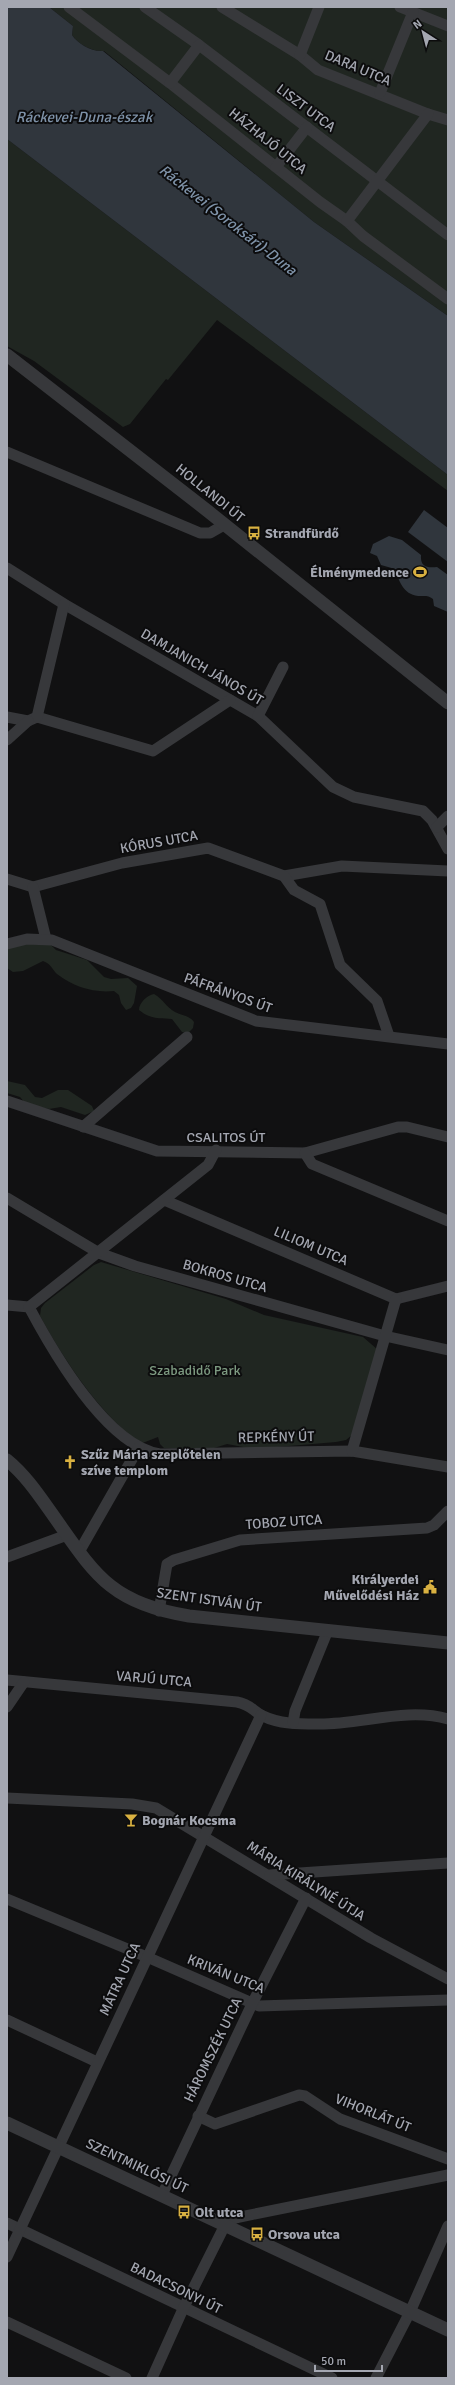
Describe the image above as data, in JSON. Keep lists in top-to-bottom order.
{
  "streets": {
    "street": [
      "DARA UTCA",
      "LISZT UTCA",
      "HÁZHAJÓ UTCA",
      "HOLLANDI ÚT",
      "DAMJANICH JÁNOS ÚT",
      "KÓRUS UTCA",
      "PÁFRÁNYOS ÚT",
      "CSALITOS ÚT",
      "LILIOM UTCA",
      "BOKROS UTCA",
      "REPKÉNY ÚT",
      "TOBOZ UTCA",
      "SZENT ISTVÁN ÚT",
      "VARJÚ UTCA",
      "MÁRIA KIRÁLYNÉ ÚTJA",
      "KRIVÁN UTCA",
      "MÁTRA UTCA",
      "HÁROMSZÉK UTCA",
      "VIHORLÁT ÚT",
      "SZENTMIKLÓSI ÚT",
      "BADACSONYI ÚT"
    ]
  },
  "crossings": [
    ["TOBOZ UTCA", "SZENT ISTVÁN ÚT"],
    ["VARJÚ UTCA", "MÁTRA UTCA"],
    ["MÁRIA KIRÁLYNÉ ÚTJA", "MÁTRA UTCA"],
    ["MÁRIA KIRÁLYNÉ ÚTJA", "HÁROMSZÉK UTCA"],
    ["KRIVÁN UTCA", "MÁTRA UTCA"],
    ["KRIVÁN UTCA", "HÁROMSZÉK UTCA"],
    ["MÁTRA UTCA", "SZENTMIKLÓSI ÚT"],
    ["MÁTRA UTCA", "BADACSONYI ÚT"],
    ["HÁROMSZÉK UTCA", "VIHORLÁT ÚT"],
    ["HÁROMSZÉK UTCA", "SZENTMIKLÓSI ÚT"]
  ],
  "water": ["Ráckevei-Duna-észak", "Ráckevei (Soroksári)-Duna"],
  "parks": ["Szabadidő Park"],
  "places": {
    "bus stop": ["Strandfürdő", "Olt utca", "Orsova utca"],
    "sports": ["Élménymedence"],
    "church": ["Szűz Mária szeplőtelen szíve templom"],
    "public building": ["Királyerdei Művelődési Ház"],
    "bar": ["Bognár Kocsma"]
  },
  "scale_bar": "50 m",
  "north": "top left"
}
